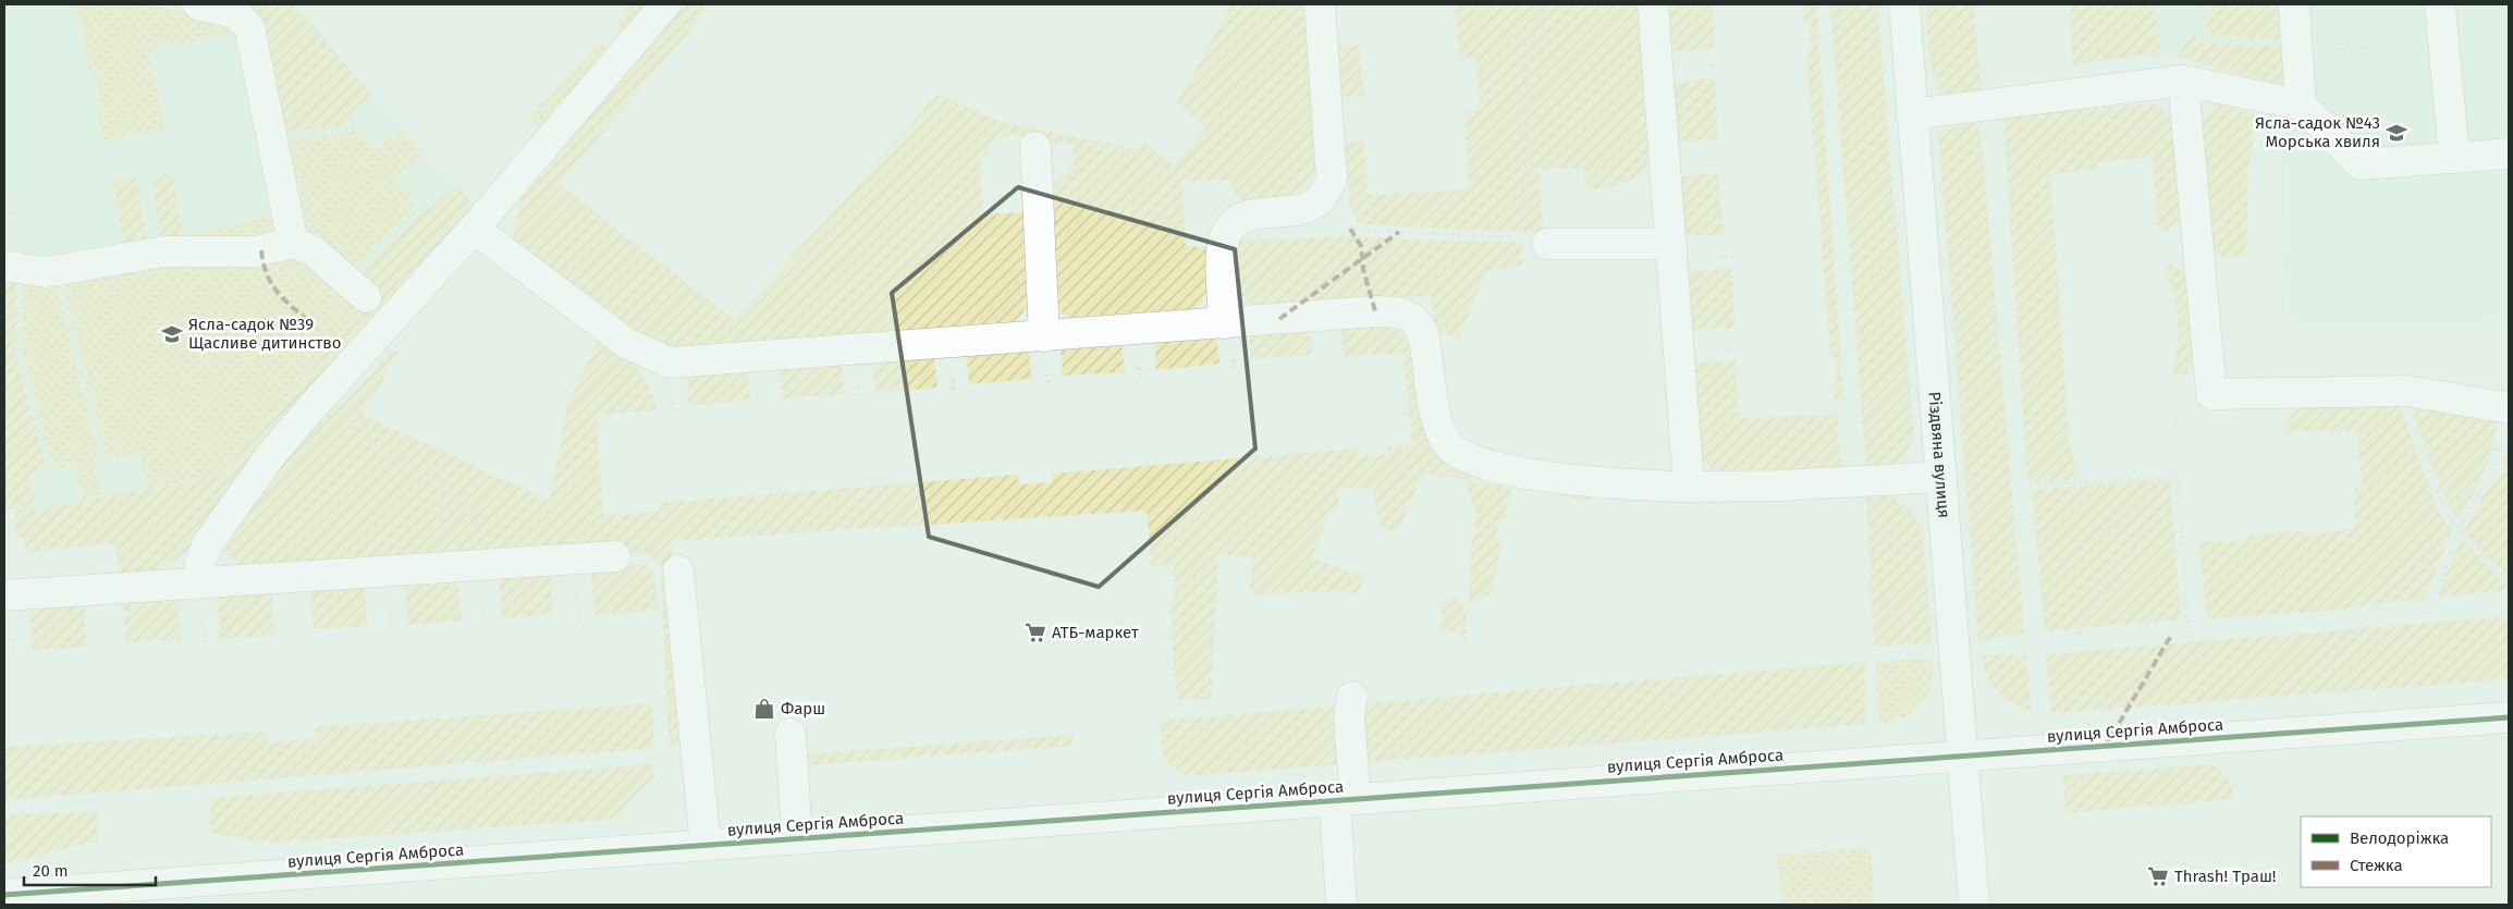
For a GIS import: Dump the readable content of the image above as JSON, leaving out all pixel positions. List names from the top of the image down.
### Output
{
  "streets": {
    "street": ["Різдвяна вулиця", "вулиця Сергія Амброса"]
  },
  "crossings": [
    ["Різдвяна вулиця", "вулиця Сергія Амброса"]
  ],
  "places": {
    "school or university": ["Ясла-садок №43 Морська хвиля", "Ясла-садок №39 Щасливе дитинство"],
    "supermarket": ["АТБ-маркет", "Thrash! Траш!"],
    "shop": ["Фарш"]
  },
  "legend": ["Велодоріжка", "Стежка"],
  "scale_bar": "20 m"
}
